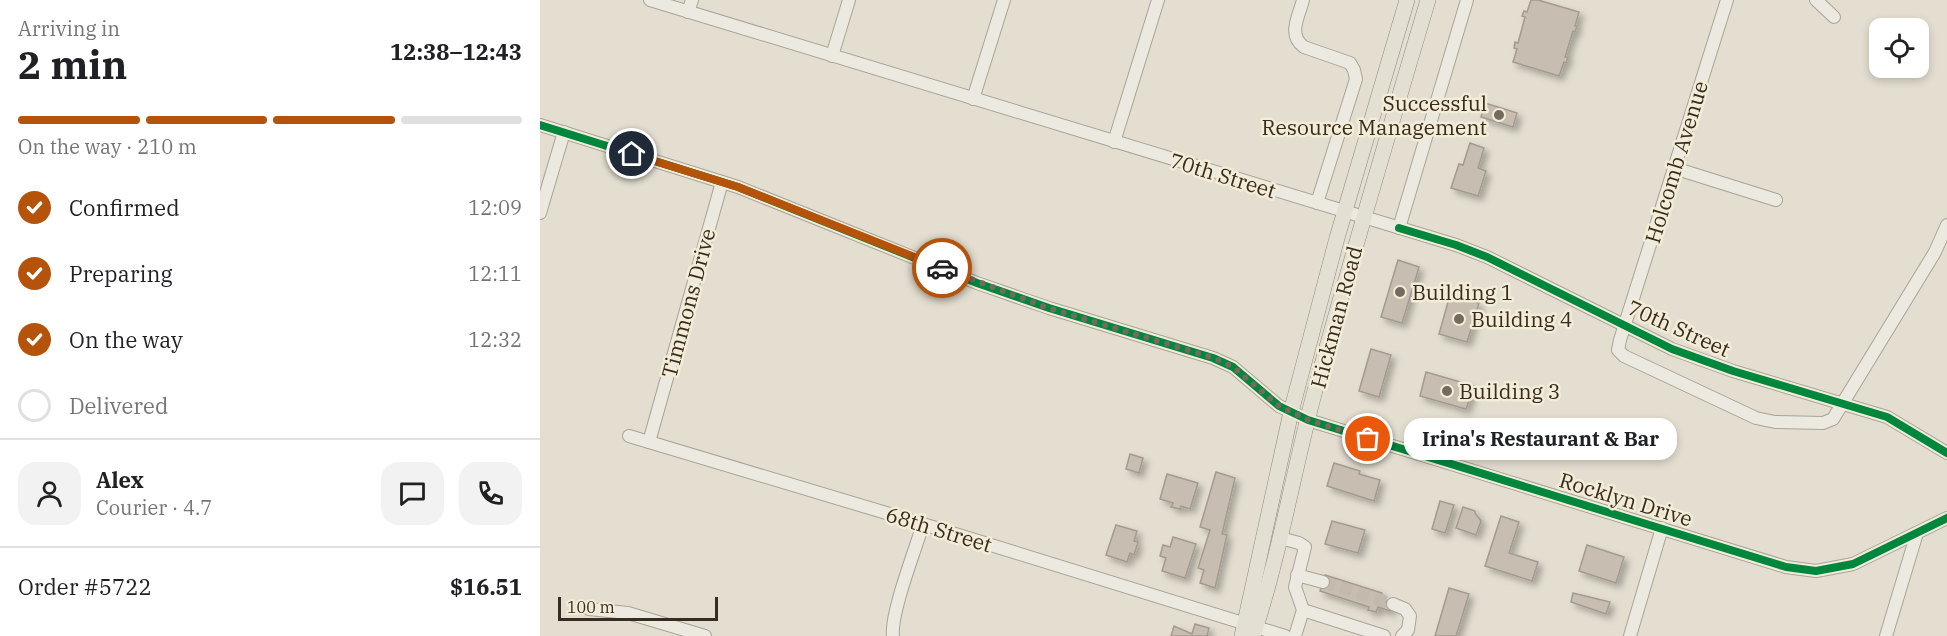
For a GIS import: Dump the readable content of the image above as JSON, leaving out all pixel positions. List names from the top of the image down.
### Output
{
  "streets": {
    "main road": ["Hickman Road"],
    "street": [
      "Holcomb Avenue",
      "70th Street",
      "Timmons Drive",
      "Rocklyn Drive",
      "68th Street"
    ]
  },
  "crossings": [
    ["Holcomb Avenue", "70th Street"],
    ["70th Street", "Hickman Road"],
    ["Timmons Drive", "Rocklyn Drive"],
    ["Timmons Drive", "68th Street"],
    ["Hickman Road", "Rocklyn Drive"],
    ["Hickman Road", "68th Street"]
  ],
  "places": [
    "Successful Resource Management",
    "Building 1",
    "Building 4",
    "Building 3",
    "Irina's Restaurant & Bar"
  ],
  "scale_bar": "100 m",
  "page": {
    "heading": ["2 min", "Arriving in", "12:38–12:43"],
    "panel": [
      "Alex",
      "Courier · 4.7",
      "Order #5722",
      "$16.51"
    ],
    "bar": "On the way · 210 m",
    "list": [
      ["Confirmed", "12:09"],
      ["Preparing", "12:11"],
      ["On the way", "12:32"],
      "Delivered"
    ],
    "bubble": "Irina's Restaurant & Bar",
    "scale": "100 m"
  }
}
